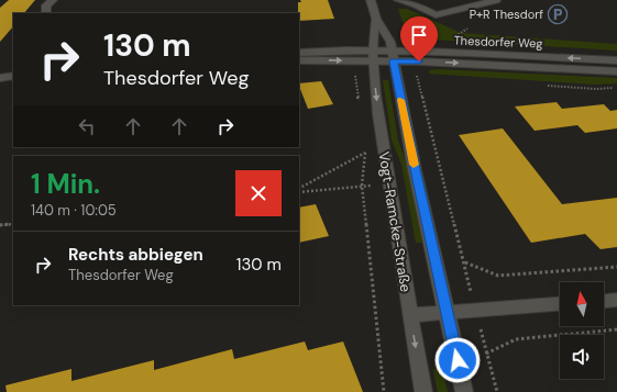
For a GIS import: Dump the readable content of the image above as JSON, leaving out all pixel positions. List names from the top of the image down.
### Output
{
  "streets": {
    "street": ["Thesdorfer Weg", "Vogt-Ramcke-Straße"]
  },
  "crossings": [
    ["Thesdorfer Weg", "Vogt-Ramcke-Straße"]
  ],
  "places": {
    "parking": ["P+R Thesdorf"]
  },
  "north": "top",
  "page": {
    "turn": ["130 m", "Thesdorfer Weg"],
    "heading": ["1 Min.", "140 m · 10:05"],
    "list": [
      {
        "name": "Rechts abbiegen",
        "note": "Thesdorfer Weg",
        "value": "130 m"
      }
    ]
  }
}
